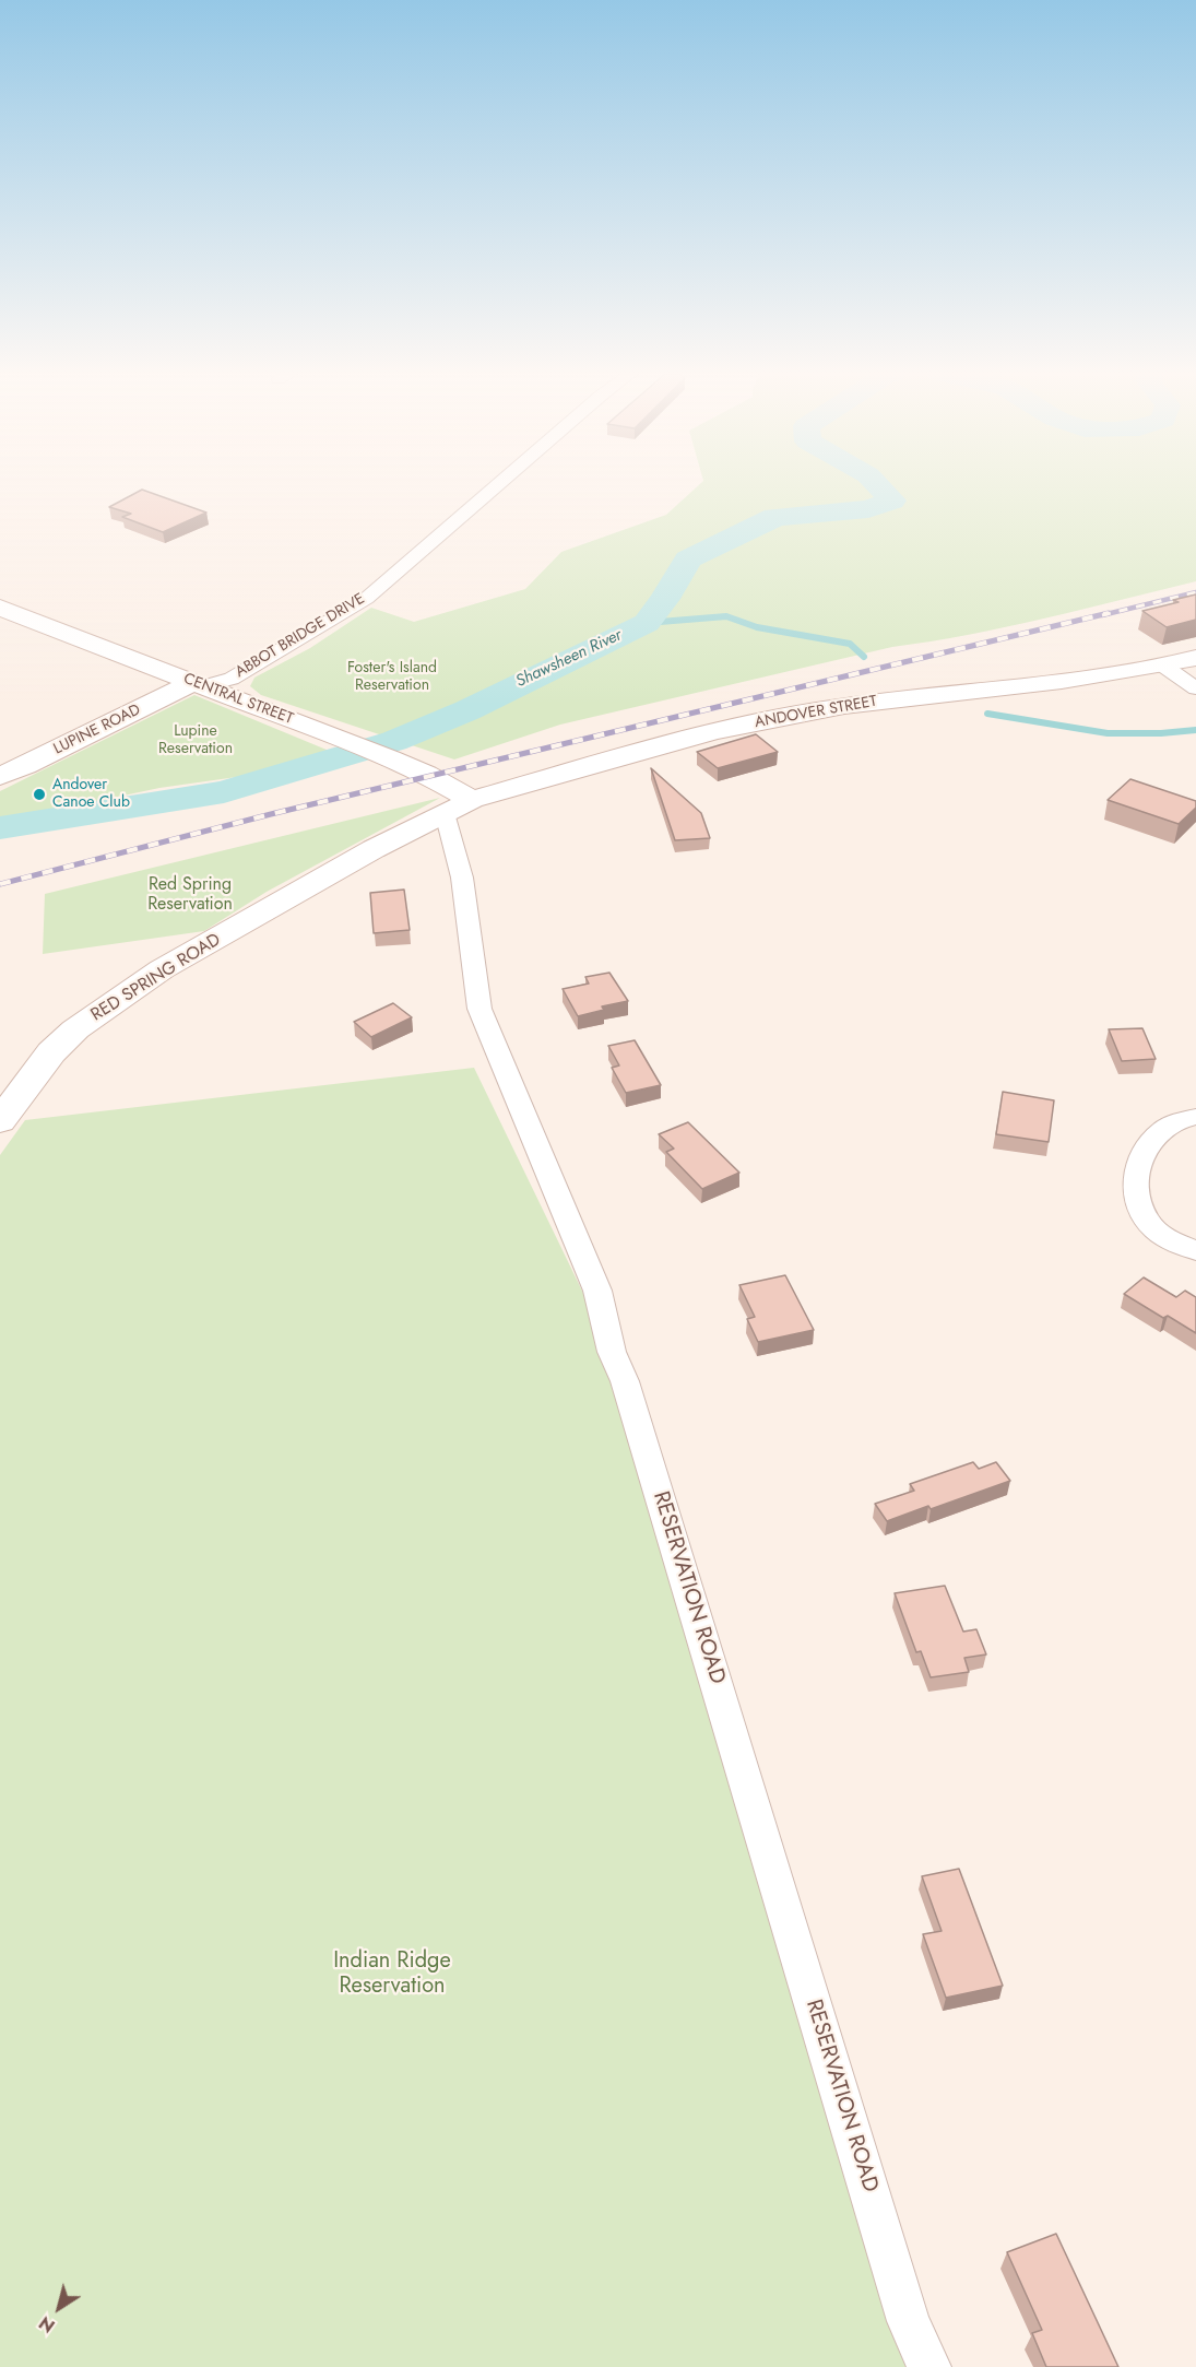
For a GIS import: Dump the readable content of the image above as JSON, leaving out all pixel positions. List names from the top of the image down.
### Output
{
  "streets": {
    "main road": [
      "CENTRAL STREET",
      "ANDOVER STREET",
      "LUPINE ROAD",
      "RED SPRING ROAD"
    ],
    "street": ["ABBOT BRIDGE DRIVE", "RESERVATION ROAD"]
  },
  "crossings": [
    ["ABBOT BRIDGE DRIVE", "CENTRAL STREET"],
    ["ABBOT BRIDGE DRIVE", "LUPINE ROAD"],
    ["CENTRAL STREET", "ANDOVER STREET"],
    ["CENTRAL STREET", "LUPINE ROAD"],
    ["ANDOVER STREET", "RED SPRING ROAD"],
    ["ANDOVER STREET", "RESERVATION ROAD"],
    ["RED SPRING ROAD", "RESERVATION ROAD"]
  ],
  "water": ["Shawsheen River"],
  "parks": [
    "Foster's Island Reservation",
    "Lupine Reservation",
    "Red Spring Reservation",
    "Indian Ridge Reservation"
  ],
  "places": ["Andover Canoe Club"],
  "north": "bottom left"
}
